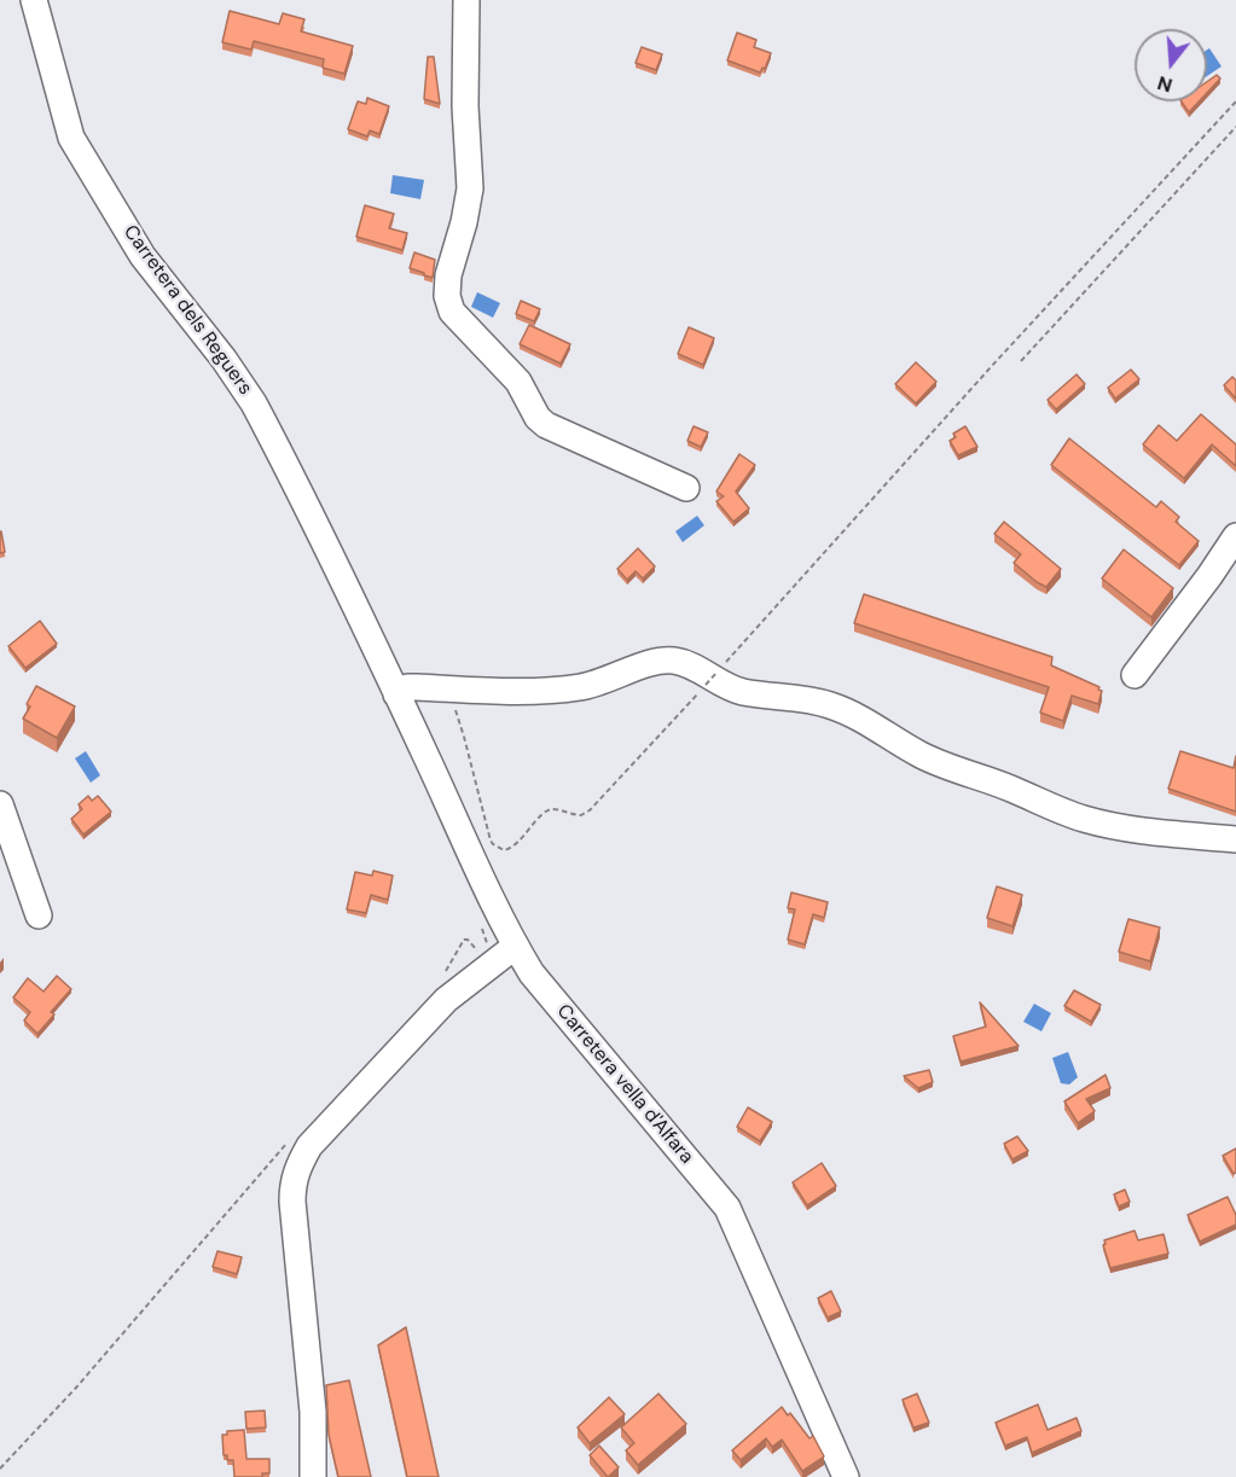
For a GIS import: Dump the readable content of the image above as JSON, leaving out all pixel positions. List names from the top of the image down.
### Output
{
  "streets": {
    "street": ["Carretera dels Reguers", "Carretera vella d'Alfara"]
  },
  "crossings": [
    ["Carretera dels Reguers", "Carretera vella d'Alfara"]
  ],
  "north": "bottom"
}
